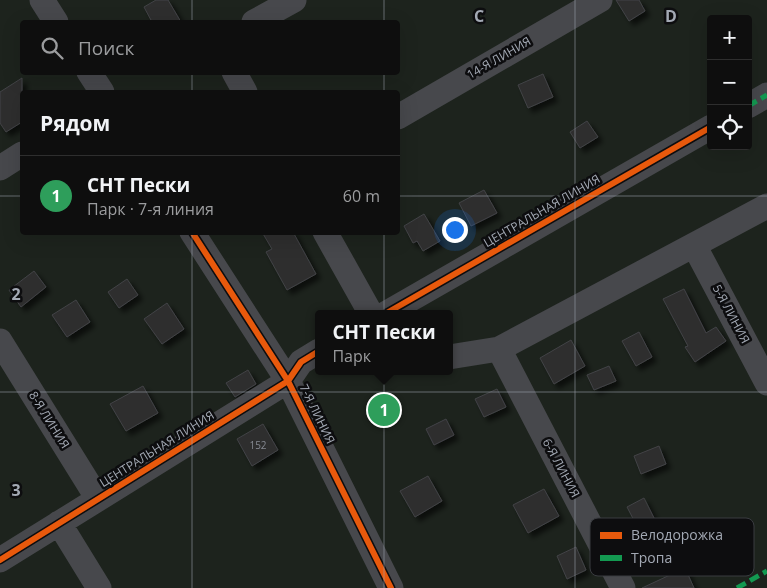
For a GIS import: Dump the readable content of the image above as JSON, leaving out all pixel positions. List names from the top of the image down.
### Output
{
  "streets": {
    "street": [
      "14-Я ЛИНИЯ",
      "ЦЕНТРАЛЬНАЯ ЛИНИЯ",
      "5-Я ЛИНИЯ",
      "7-Я ЛИНИЯ",
      "8-Я ЛИНИЯ",
      "6-Я ЛИНИЯ"
    ]
  },
  "crossings": [
    ["ЦЕНТРАЛЬНАЯ ЛИНИЯ", "7-Я ЛИНИЯ"],
    ["ЦЕНТРАЛЬНАЯ ЛИНИЯ", "8-Я ЛИНИЯ"]
  ],
  "house_numbers": ["152"],
  "legend": ["Велодорожка", "Тропа"],
  "page": {
    "map_buttons": ["+", "−"],
    "search": "Поиск",
    "heading": "Рядом",
    "list": [
      {
        "mark": "1",
        "name": "СНТ Пески",
        "note": "Парк · 7-я линия",
        "value": "60 m"
      }
    ],
    "popup": ["СНТ Пески", "Парк"],
    "pins": "1"
  },
  "grid": {
    "columns": ["C", "D"],
    "rows": ["2", "3"]
  }
}
